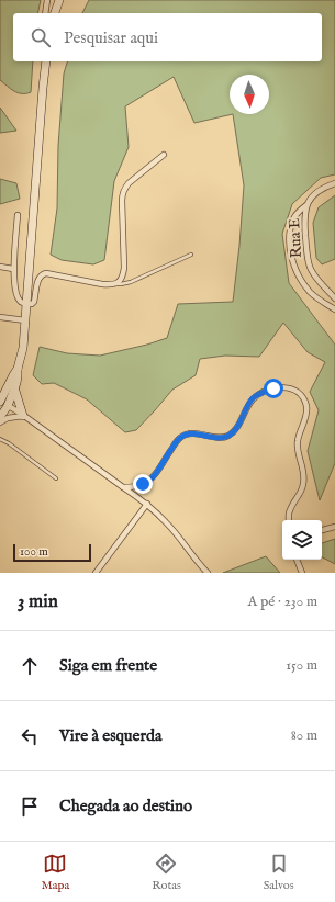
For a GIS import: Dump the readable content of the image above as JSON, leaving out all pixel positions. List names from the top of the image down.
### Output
{
  "streets": {
    "street": ["Rua E"]
  },
  "scale_bar": "100 m",
  "north": "bottom",
  "page": {
    "search": "Pesquisar aqui",
    "scale": "100 m",
    "heading": ["3 min", "A pé · 230 m"],
    "list": [
      ["Siga em frente", "150 m"],
      ["Vire à esquerda", "80 m"],
      "Chegada ao destino"
    ],
    "nav": ["Mapa", "Rotas", "Salvos"]
  }
}
